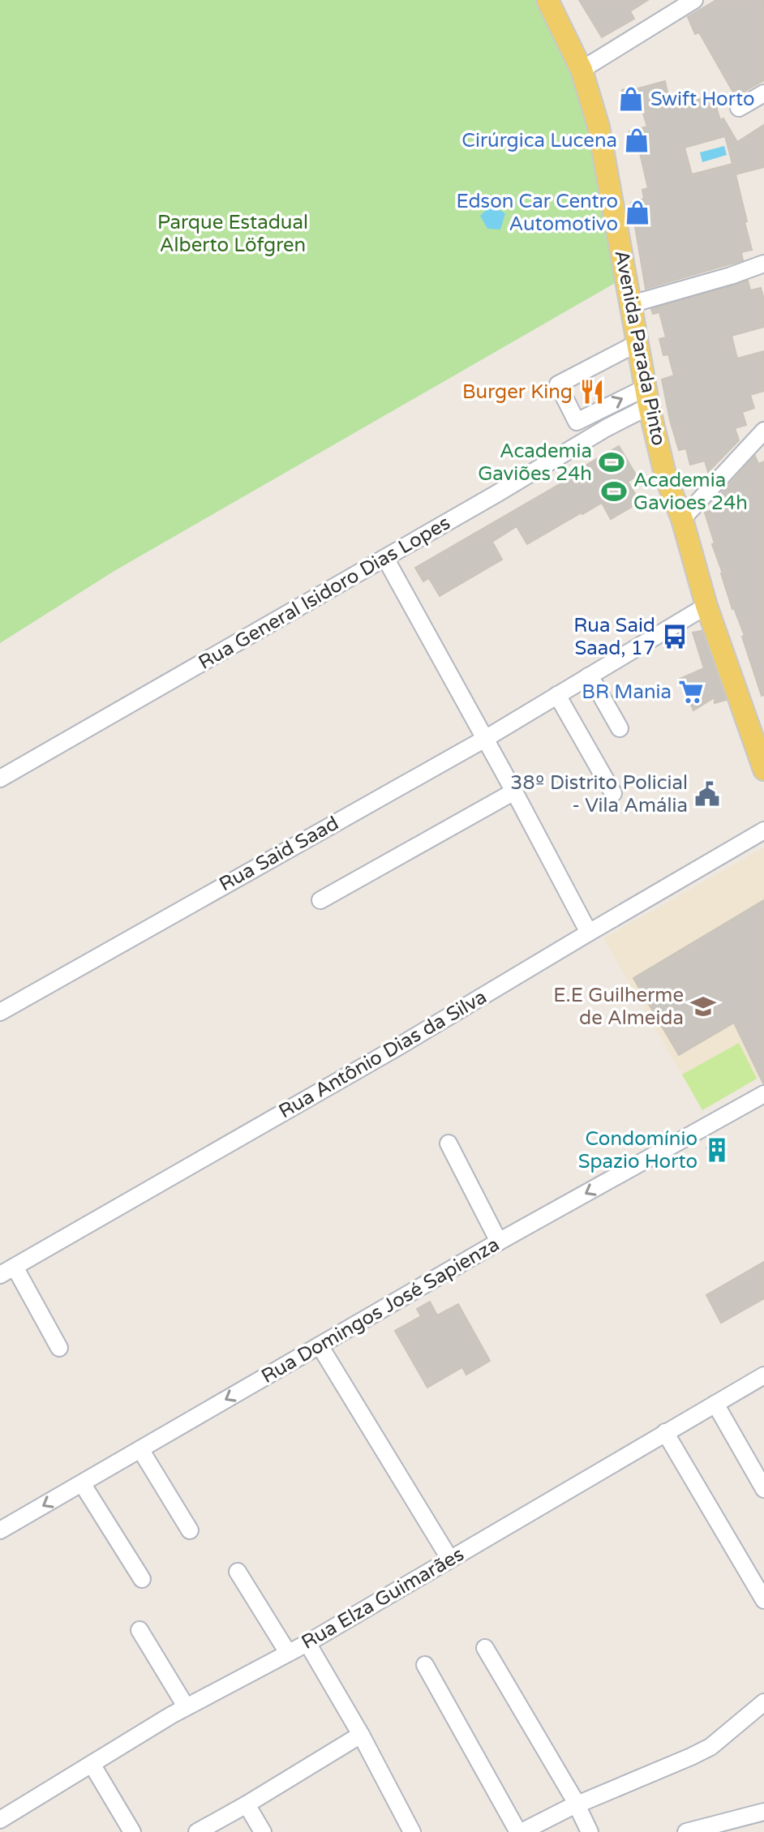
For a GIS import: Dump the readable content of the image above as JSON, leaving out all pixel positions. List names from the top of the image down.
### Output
{
  "streets": {
    "main road": ["Avenida Parada Pinto"],
    "street": [
      "Rua General Isidoro Dias Lopes",
      "Rua Said Saad",
      "Rua Antônio Dias da Silva",
      "Rua Domingos José Sapienza",
      "Rua Elza Guimarães"
    ]
  },
  "crossings": [
    ["Avenida Parada Pinto", "Rua General Isidoro Dias Lopes"],
    ["Avenida Parada Pinto", "Rua Said Saad"]
  ],
  "one_way": ["Rua Domingos José Sapienza"],
  "parks": ["Parque Estadual Alberto Löfgren"],
  "places": {
    "shop": ["Swift Horto", "Cirúrgica Lucena", "Edson Car Centro Automotivo"],
    "restaurant": ["Burger King"],
    "sports": ["Academia Gaviões 24h", "Academia Gavioes 24h"],
    "bus stop": ["Rua Said Saad, 17"],
    "supermarket": ["BR Mania"],
    "public building": ["38º Distrito Policial - Vila Amália"],
    "school or university": ["E.E Guilherme de Almeida"],
    "building": ["Condomínio Spazio Horto"]
  }
}
